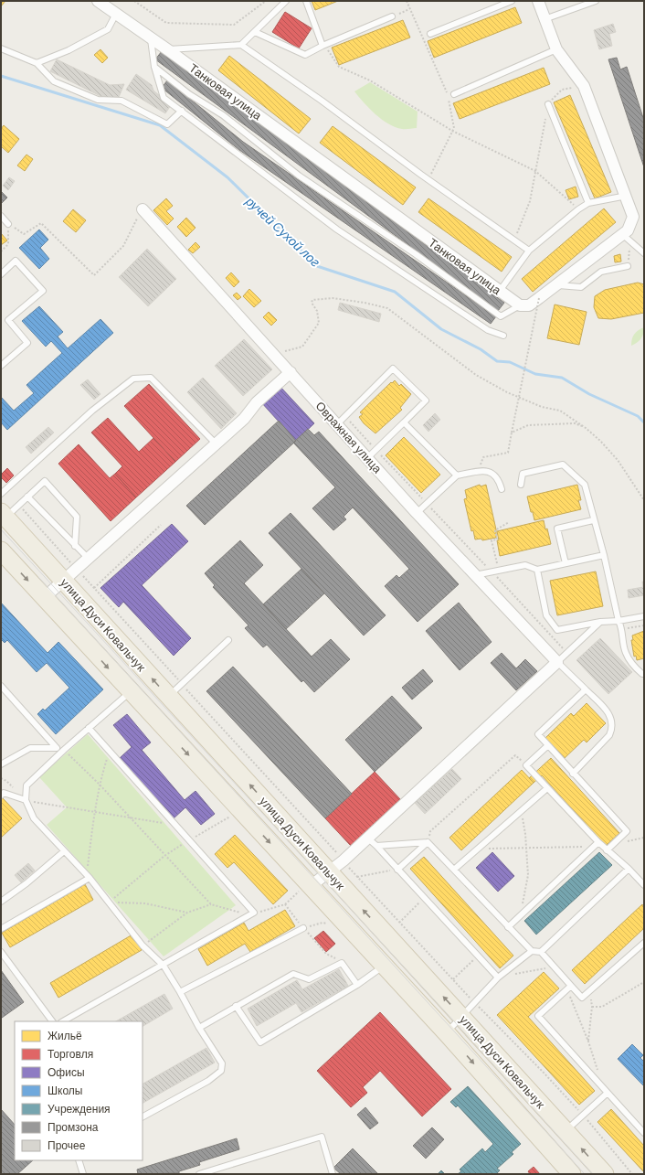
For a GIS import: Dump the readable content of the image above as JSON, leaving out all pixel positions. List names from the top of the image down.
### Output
{
  "streets": {
    "main road": ["улица Дуси Ковальчук"],
    "street": ["Танковая улица", "Овражная улица"]
  },
  "water": ["ручей Сухой лог"],
  "legend": [
    "Жильё",
    "Торговля",
    "Офисы",
    "Школы",
    "Учреждения",
    "Промзона",
    "Прочее"
  ]
}
